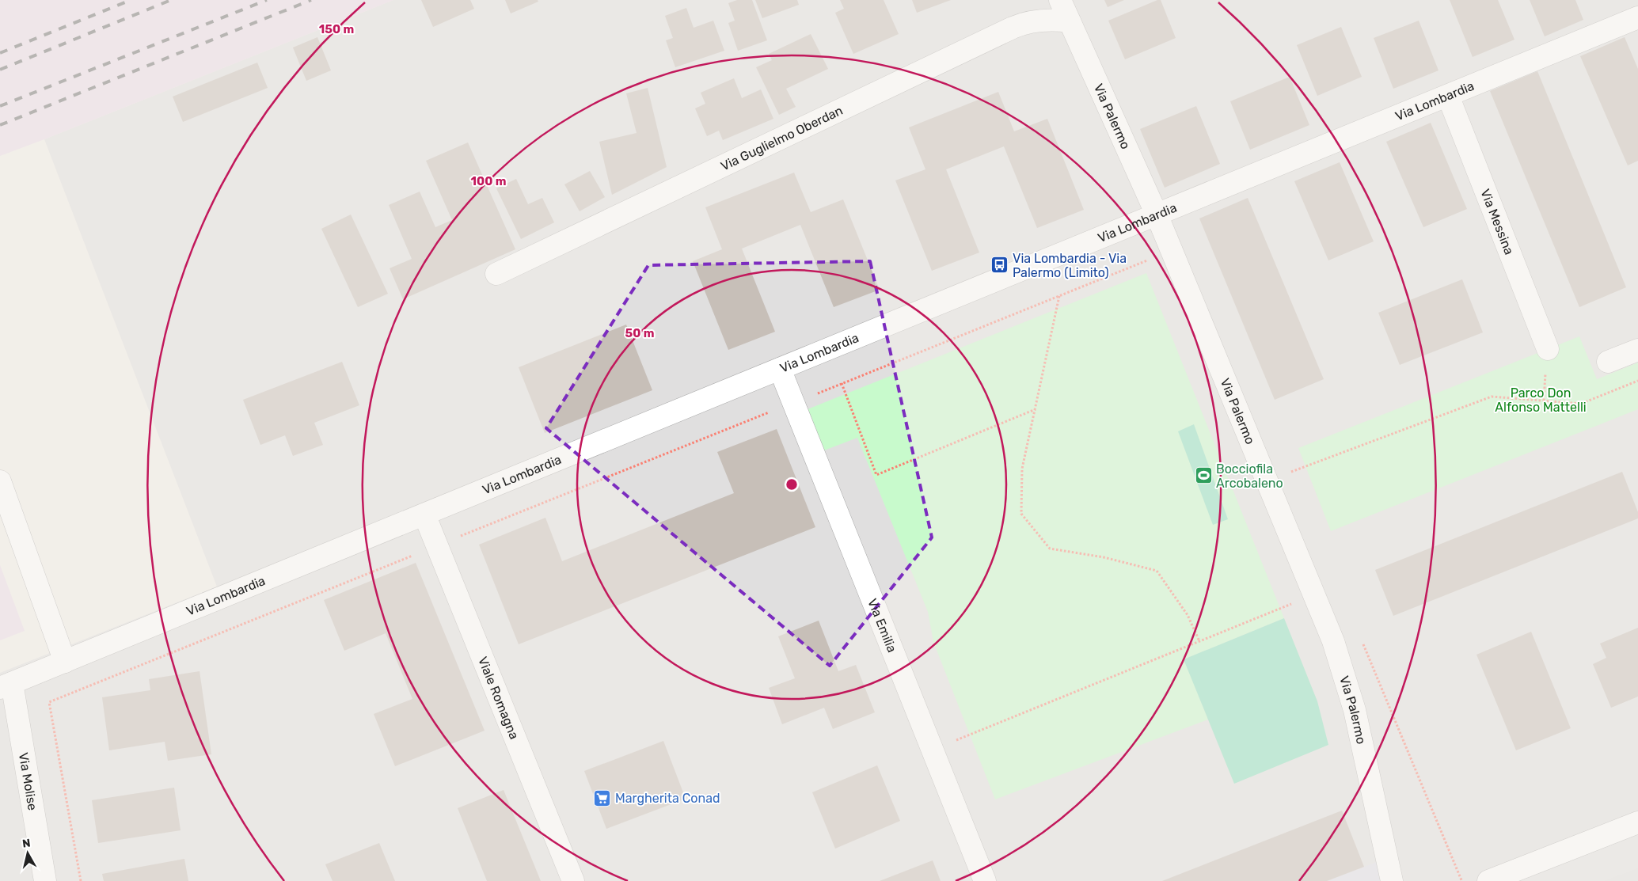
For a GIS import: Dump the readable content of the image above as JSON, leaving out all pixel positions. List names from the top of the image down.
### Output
{
  "streets": {
    "street": [
      "Via Lombardia",
      "Via Palermo",
      "Via Guglielmo Oberdan",
      "Via Messina",
      "Via Emilia",
      "Viale Romagna",
      "Via Molise"
    ]
  },
  "crossings": [
    ["Via Lombardia", "Via Palermo"],
    ["Via Lombardia", "Via Messina"],
    ["Via Lombardia", "Via Emilia"],
    ["Via Lombardia", "Viale Romagna"],
    ["Via Lombardia", "Via Molise"],
    ["Via Palermo", "Via Guglielmo Oberdan"]
  ],
  "parks": ["Parco Don Alfonso Mattelli"],
  "places": {
    "bus stop": ["Via Lombardia - Via Palermo (Limito)"],
    "sports": ["Bocciofila Arcobaleno"],
    "supermarket": ["Margherita Conad"]
  },
  "north": "top",
  "rings": ["150 m", "100 m", "50 m"]
}
